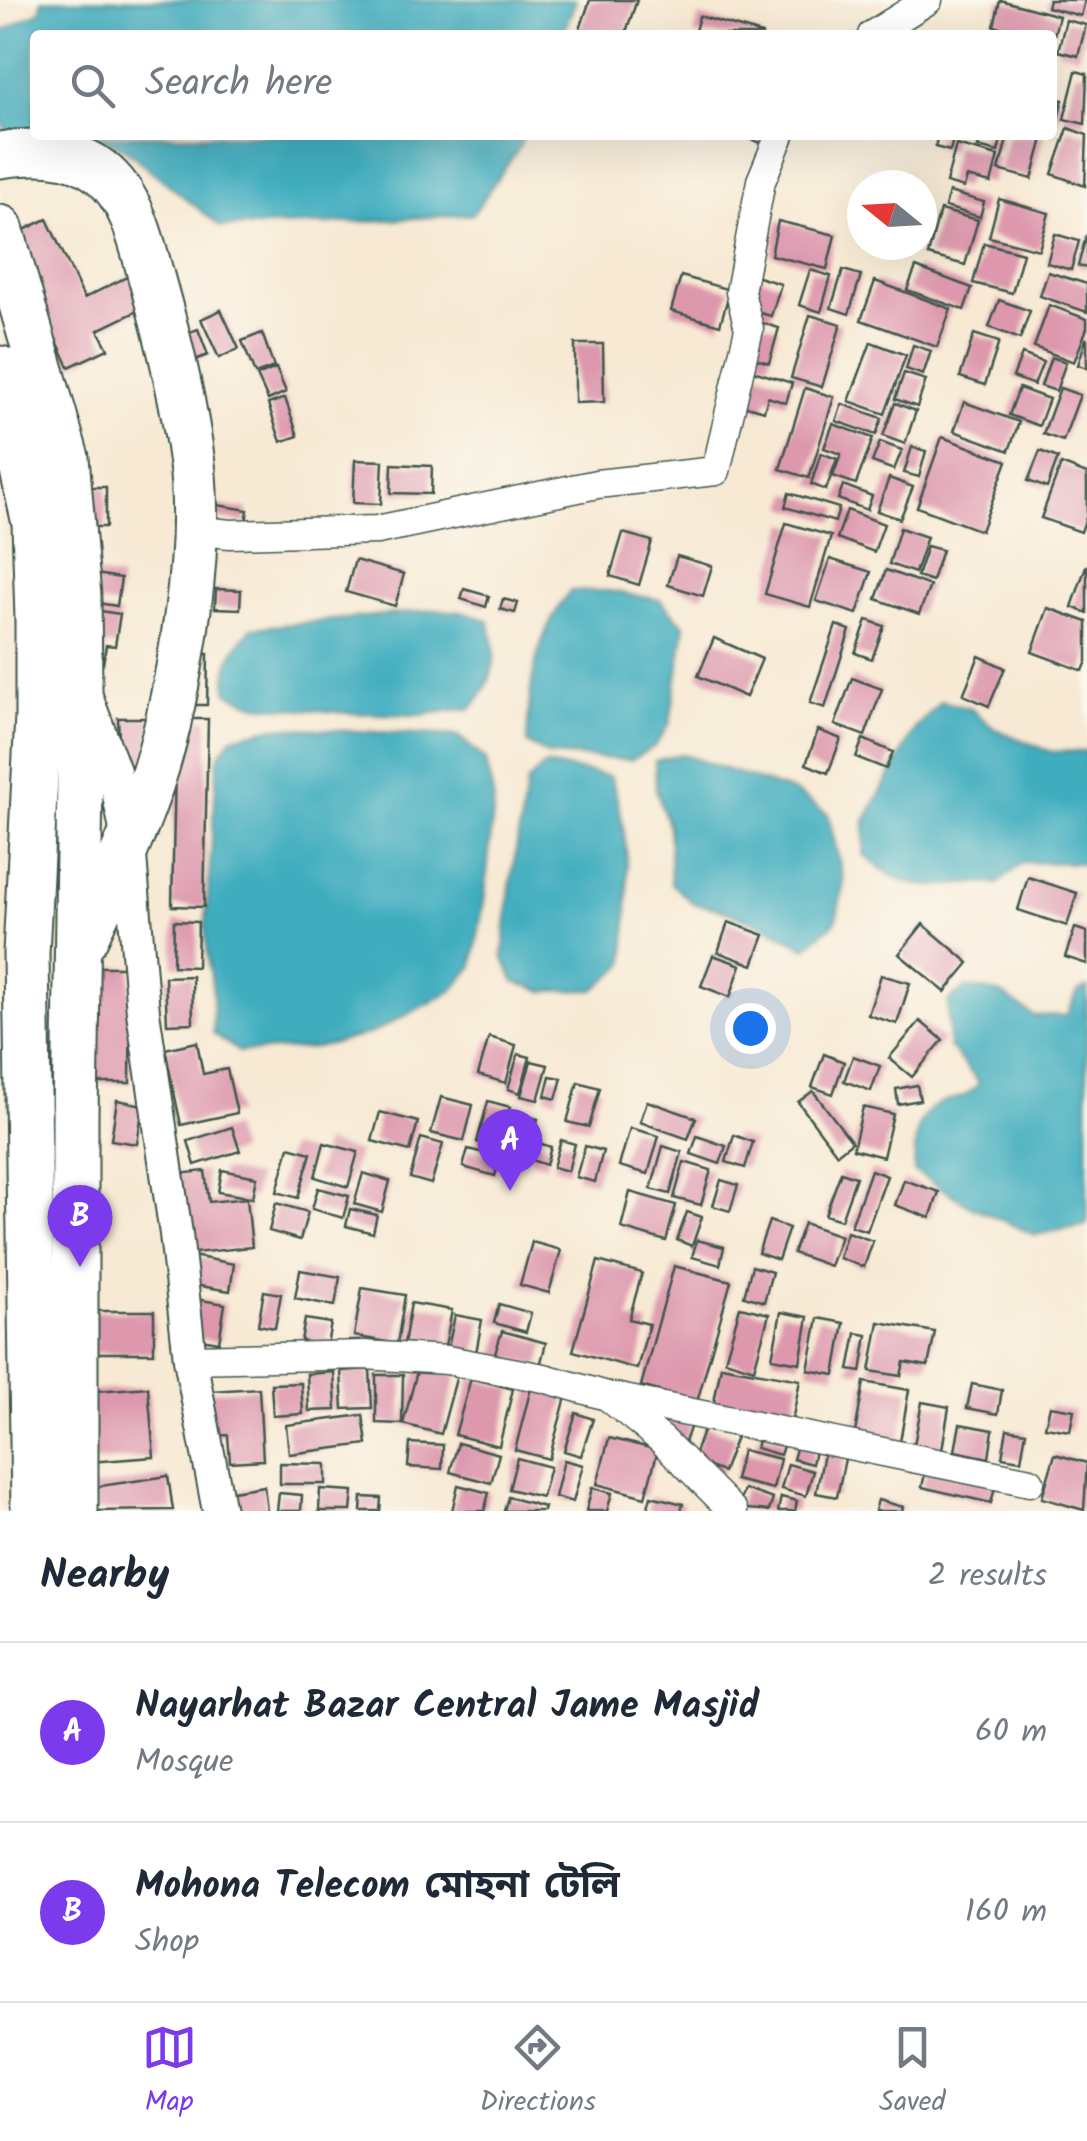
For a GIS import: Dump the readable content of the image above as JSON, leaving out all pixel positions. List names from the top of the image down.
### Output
{
  "north": "left",
  "page": {
    "search": "Search here",
    "pins": ["A", "B"],
    "heading": ["Nearby", "2 results"],
    "list": [
      {
        "mark": "A",
        "name": "Nayarhat Bazar Central Jame Masjid",
        "note": "Mosque",
        "value": "60 m"
      },
      {
        "mark": "B",
        "name": "Mohona Telecom মোহনা টেলি",
        "note": "Shop",
        "value": "160 m"
      }
    ],
    "nav": ["Map", "Directions", "Saved"]
  }
}
